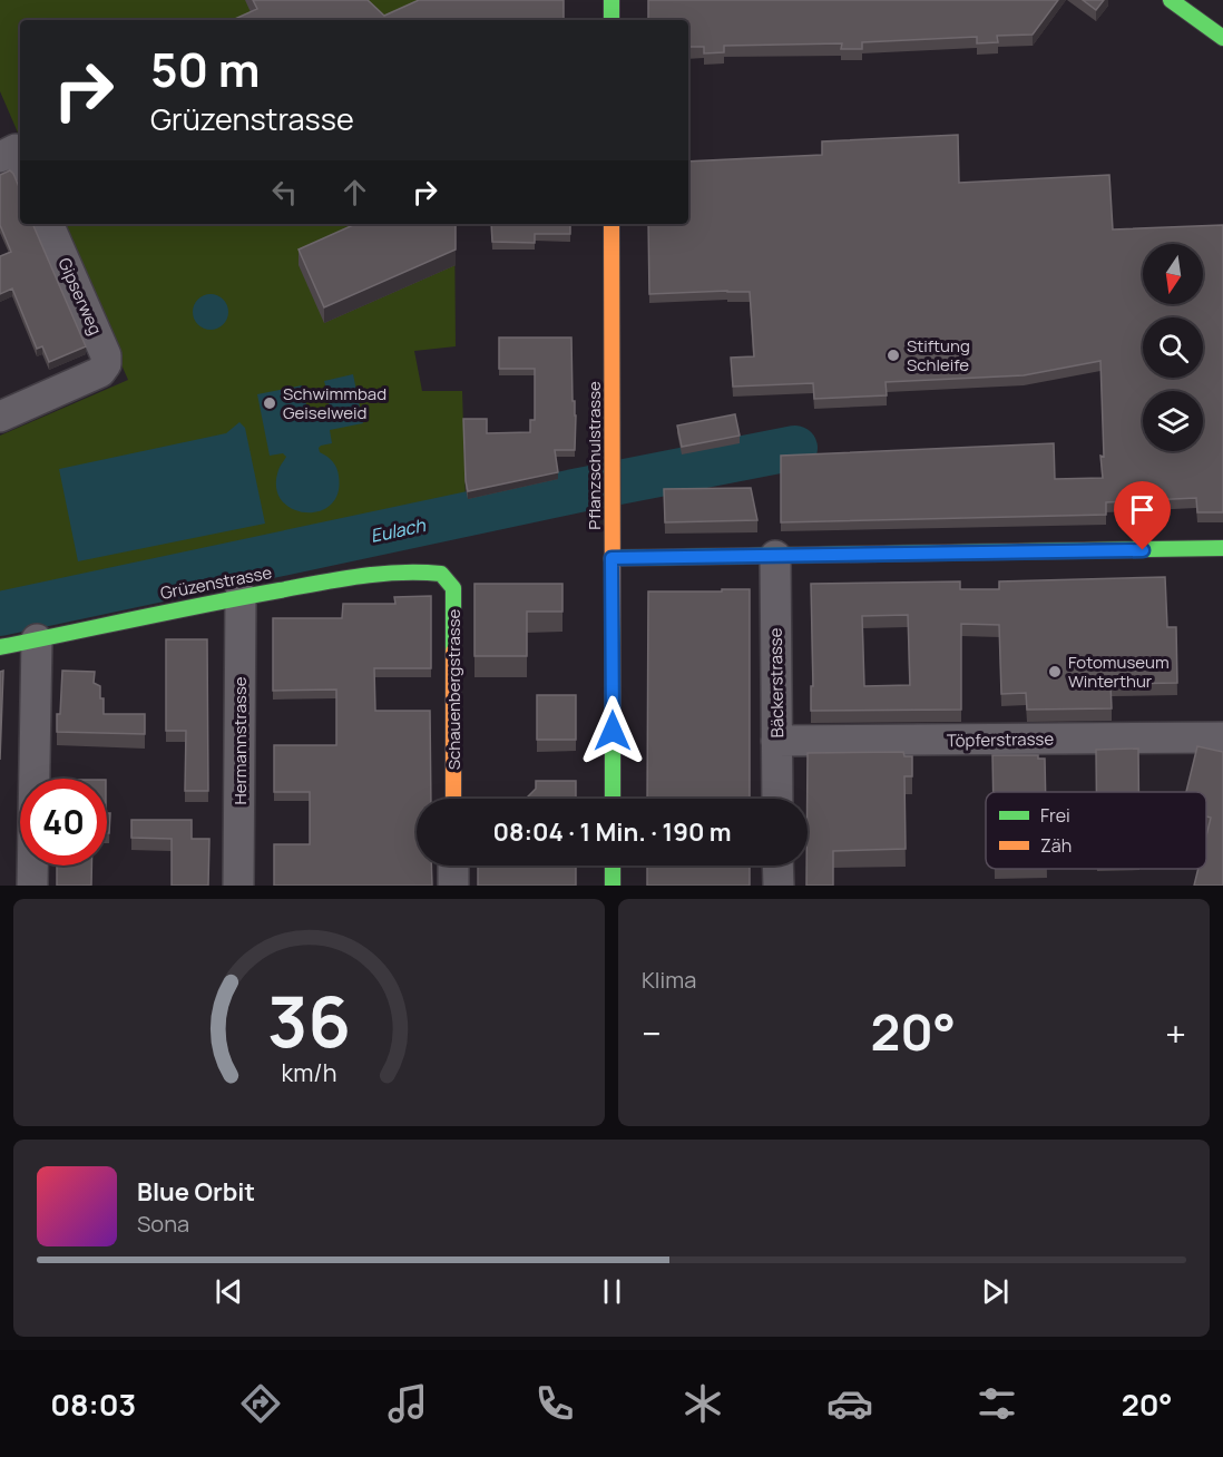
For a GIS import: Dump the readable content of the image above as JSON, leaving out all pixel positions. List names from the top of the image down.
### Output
{
  "streets": {
    "street": [
      "Gipserweg",
      "Pflanzschulstrasse",
      "Grüzenstrasse",
      "Bäckerstrasse",
      "Schauenbergstrasse",
      "Töpferstrasse",
      "Hermannstrasse"
    ]
  },
  "crossings": [
    ["Grüzenstrasse", "Schauenbergstrasse"],
    ["Grüzenstrasse", "Hermannstrasse"],
    ["Bäckerstrasse", "Töpferstrasse"]
  ],
  "water": ["Eulach"],
  "places": ["Stiftung Schleife", "Schwimmbad Geiselweid", "Fotomuseum Winterthur"],
  "legend": ["Frei", "Zäh"],
  "north": "bottom",
  "page": {
    "turn": ["50 m", "Grüzenstrasse"],
    "limit": "40",
    "trip": "08:04 · 1 Min. · 190 m",
    "tile": "Klima",
    "heat": ["−", "20°", "+"],
    "song": ["Blue Orbit", "Sona"],
    "tabs": ["08:03", "20°"],
    "gauge": ["36", "km/h"]
  }
}
